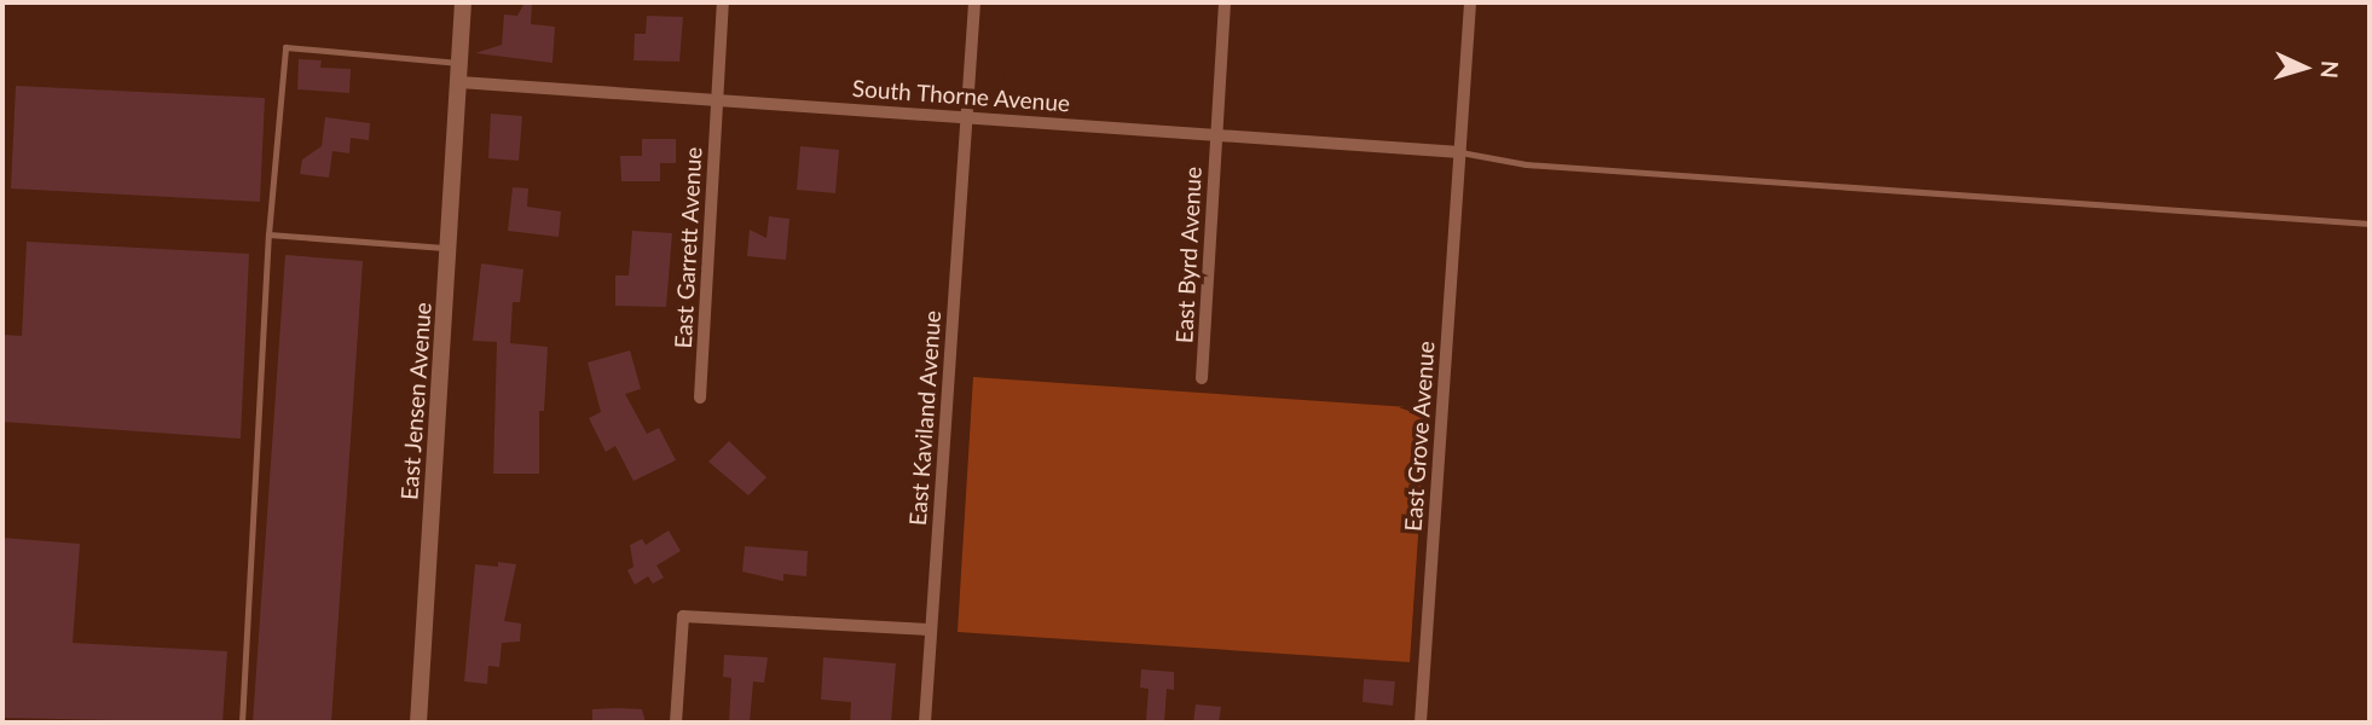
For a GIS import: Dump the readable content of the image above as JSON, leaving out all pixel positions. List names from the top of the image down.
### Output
{
  "streets": {
    "street": [
      "South Thorne Avenue",
      "East Garrett Avenue",
      "East Byrd Avenue",
      "East Jensen Avenue",
      "East Kaviland Avenue",
      "East Grove Avenue"
    ]
  },
  "crossings": [
    ["South Thorne Avenue", "East Garrett Avenue"],
    ["South Thorne Avenue", "East Byrd Avenue"],
    ["South Thorne Avenue", "East Jensen Avenue"],
    ["South Thorne Avenue", "East Kaviland Avenue"],
    ["South Thorne Avenue", "East Grove Avenue"]
  ],
  "north": "right"
}
